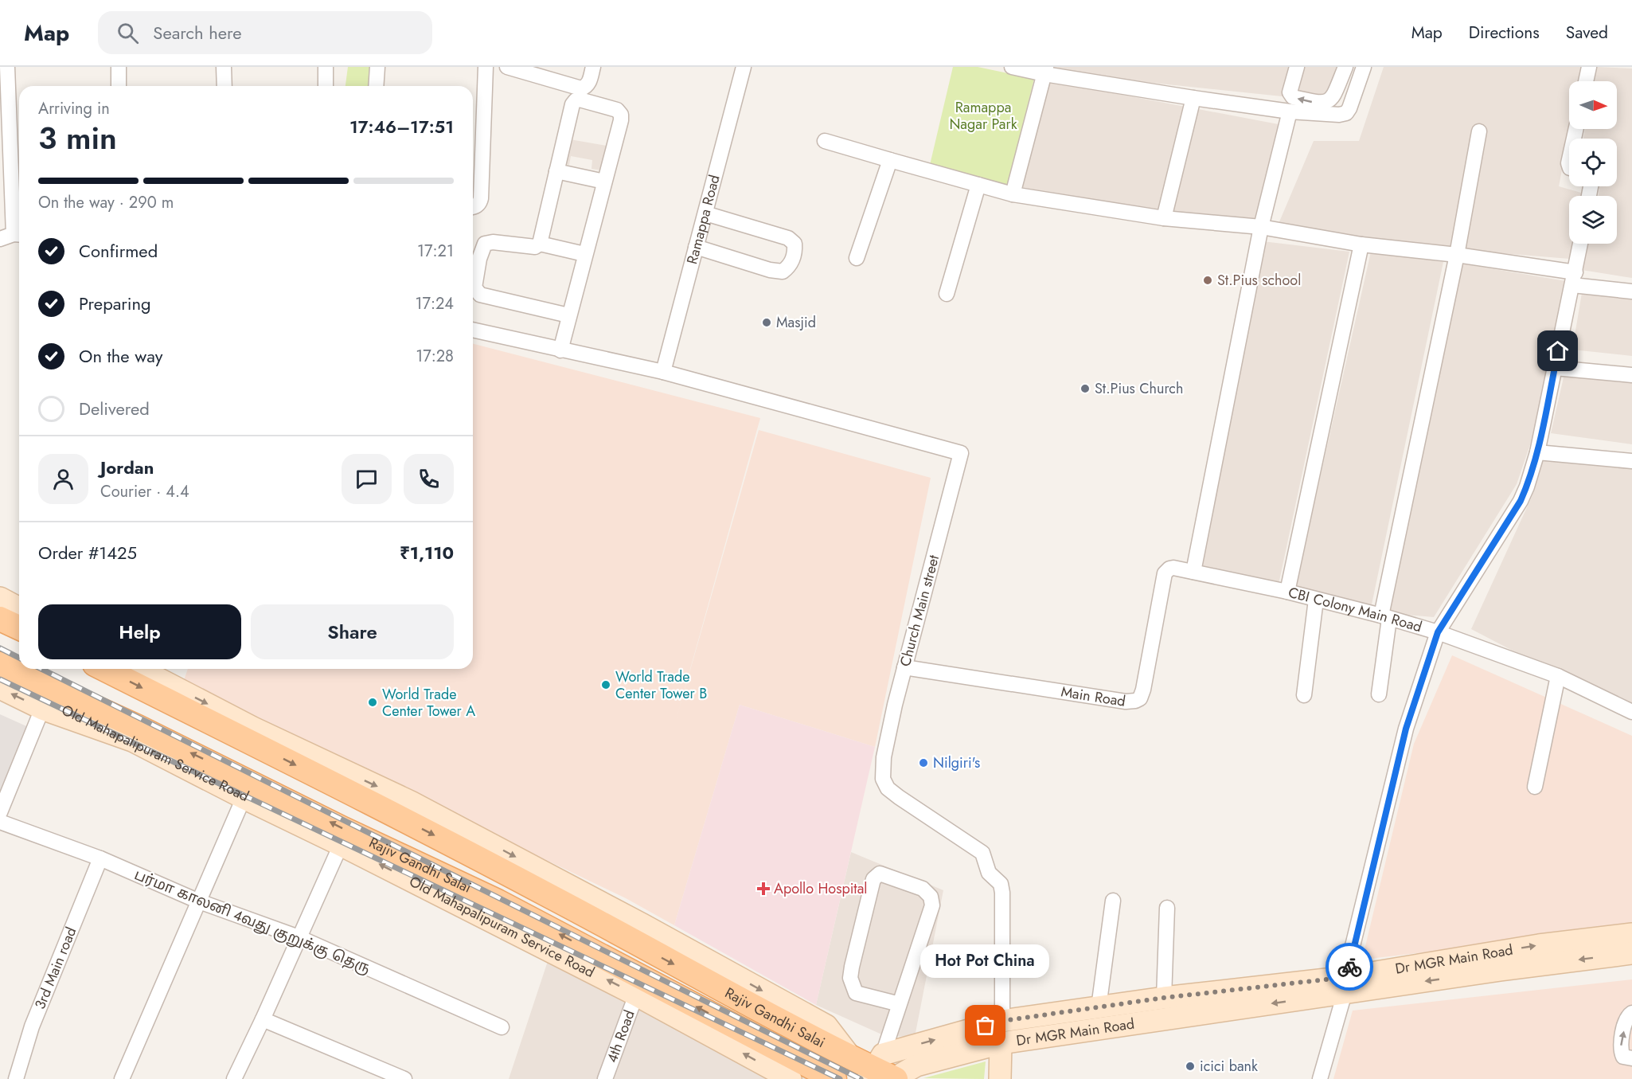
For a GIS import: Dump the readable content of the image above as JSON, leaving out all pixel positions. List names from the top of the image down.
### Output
{
  "streets": {
    "main road": ["Old Mahapalipuram Service Road", "Rajiv Gandhi Salai", "Dr MGR Main Road"],
    "street": [
      "Ramappa Road",
      "CBI Colony Main Road",
      "Church Main street",
      "Main Road",
      "பர்மா காலனி 4வது குறுக்கு தெரு",
      "3rd Main road",
      "4th Road"
    ]
  },
  "crossings": [
    ["Ramappa Road", "Church Main street"],
    ["CBI Colony Main Road", "Main Road"],
    ["Church Main street", "Main Road"],
    ["Church Main street", "Dr MGR Main Road"],
    ["Old Mahapalipuram Service Road", "Rajiv Gandhi Salai"],
    ["Old Mahapalipuram Service Road", "4th Road"],
    ["Rajiv Gandhi Salai", "Dr MGR Main Road"],
    ["Rajiv Gandhi Salai", "4th Road"],
    ["பர்மா காலனி 4வது குறுக்கு தெரு", "3rd Main road"]
  ],
  "parks": ["Ramappa Nagar Park"],
  "places": {
    "other": [
      "St.Pius school",
      "Masjid",
      "St.Pius Church",
      "World Trade Center Tower B",
      "World Trade Center Tower A",
      "Nilgiri's",
      "Hot Pot China",
      "icici bank"
    ],
    "health": ["Apollo Hospital"]
  },
  "north": "right",
  "page": {
    "header": "Map",
    "search": "Search here",
    "nav": ["Map", "Directions", "Saved"],
    "heading": ["3 min", "Arriving in", "17:46–17:51"],
    "panel": [
      "Jordan",
      "Courier · 4.4",
      "Order #1425",
      "₹1,110"
    ],
    "bar": "On the way · 290 m",
    "list": [
      ["Confirmed", "17:21"],
      ["Preparing", "17:24"],
      ["On the way", "17:28"],
      "Delivered"
    ],
    "buttons": ["Help", "Share"],
    "bubble": "Hot Pot China"
  }
}
